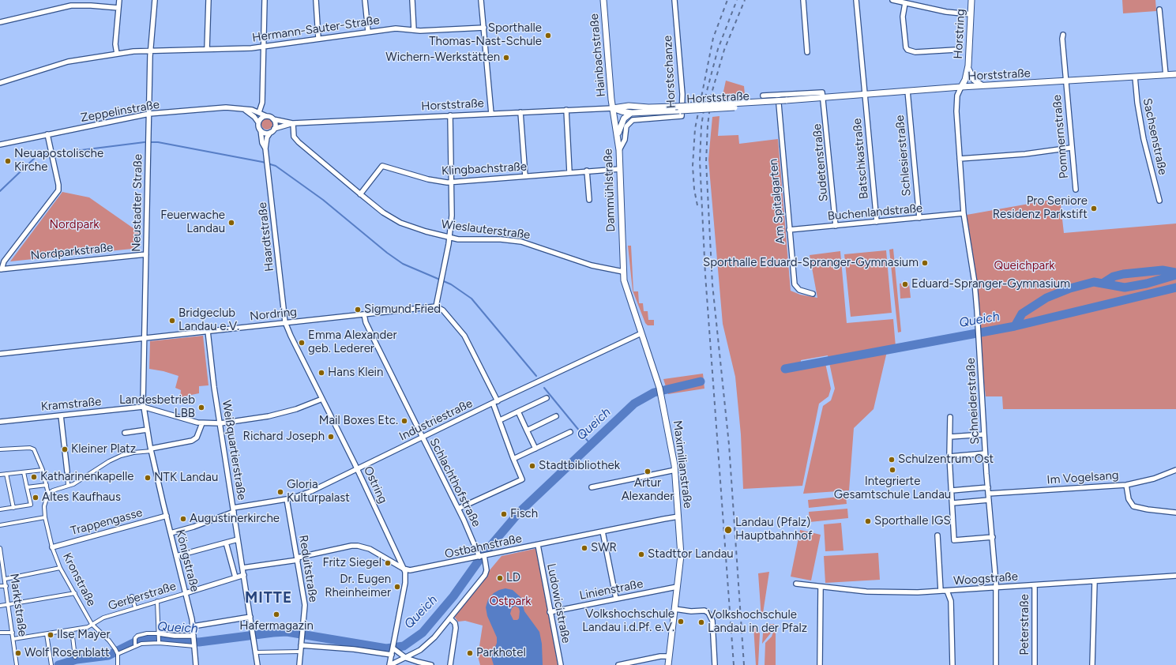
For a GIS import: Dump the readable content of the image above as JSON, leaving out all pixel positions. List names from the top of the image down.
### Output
{
  "streets": {
    "street": [
      "Hermann-Sauter-Straße",
      "Horstring",
      "Hainbachstraße",
      "Horstschanze",
      "Horststraße",
      "Zeppelinstraße",
      "Pommernstraße",
      "Sachsenstraße",
      "Schlesierstraße",
      "Batschkastraße",
      "Sudetenstraße",
      "Klingbachstraße",
      "Dammühlstraße",
      "Am Spitalgarten",
      "Neustadter Straße",
      "Buchenlandstraße",
      "Wieslauterstraße",
      "Haardtstraße",
      "Nordparkstraße",
      "Nordring",
      "Schneiderstraße",
      "Kramstraße",
      "Industriestraße",
      "Weißquartierstraße",
      "Maximilianstraße",
      "Im Vogelsang",
      "Schlachthofstraße",
      "Ostring",
      "Trappengasse",
      "Ostbahnstraße",
      "Königstraße",
      "Reduitstraße",
      "Woogstraße",
      "Kronstraße",
      "Linienstraße",
      "Gerberstraße",
      "Ludowicistraße",
      "Marktstraße",
      "Peterstraße"
    ]
  },
  "crossings": [
    ["Hermann-Sauter-Straße", "Neustadter Straße"],
    ["Horstring", "Horststraße"],
    ["Horstring", "Schneiderstraße"],
    ["Hainbachstraße", "Horststraße"],
    ["Hainbachstraße", "Dammühlstraße"],
    ["Horstschanze", "Dammühlstraße"],
    ["Horststraße", "Zeppelinstraße"],
    ["Horststraße", "Pommernstraße"],
    ["Horststraße", "Sachsenstraße"],
    ["Horststraße", "Schlesierstraße"],
    ["Horststraße", "Batschkastraße"],
    ["Horststraße", "Sudetenstraße"],
    ["Horststraße", "Dammühlstraße"],
    ["Horststraße", "Am Spitalgarten"],
    ["Horststraße", "Wieslauterstraße"],
    ["Horststraße", "Haardtstraße"],
    ["Horststraße", "Schneiderstraße"],
    ["Zeppelinstraße", "Neustadter Straße"],
    ["Zeppelinstraße", "Haardtstraße"],
    ["Schlesierstraße", "Buchenlandstraße"],
    ["Batschkastraße", "Buchenlandstraße"],
    ["Sudetenstraße", "Buchenlandstraße"],
    ["Klingbachstraße", "Dammühlstraße"],
    ["Klingbachstraße", "Wieslauterstraße"],
    ["Dammühlstraße", "Wieslauterstraße"],
    ["Dammühlstraße", "Maximilianstraße"],
    ["Am Spitalgarten", "Buchenlandstraße"],
    ["Neustadter Straße", "Nordparkstraße"],
    ["Neustadter Straße", "Nordring"],
    ["Neustadter Straße", "Kramstraße"],
    ["Neustadter Straße", "Königstraße"],
    ["Buchenlandstraße", "Schneiderstraße"],
    ["Wieslauterstraße", "Maximilianstraße"],
    ["Haardtstraße", "Nordring"],
    ["Haardtstraße", "Ostring"],
    ["Nordring", "Weißquartierstraße"],
    ["Nordring", "Schlachthofstraße"],
    ["Nordring", "Ostring"],
    ["Schneiderstraße", "Im Vogelsang"],
    ["Schneiderstraße", "Woogstraße"],
    ["Kramstraße", "Königstraße"],
    ["Industriestraße", "Weißquartierstraße"],
    ["Industriestraße", "Maximilianstraße"],
    ["Industriestraße", "Schlachthofstraße"],
    ["Industriestraße", "Ostring"],
    ["Industriestraße", "Königstraße"],
    ["Industriestraße", "Reduitstraße"],
    ["Weißquartierstraße", "Ostbahnstraße"],
    ["Maximilianstraße", "Ostbahnstraße"],
    ["Maximilianstraße", "Linienstraße"],
    ["Schlachthofstraße", "Ostring"],
    ["Schlachthofstraße", "Ostbahnstraße"],
    ["Ostring", "Ostbahnstraße"],
    ["Trappengasse", "Königstraße"],
    ["Trappengasse", "Kronstraße"],
    ["Ostbahnstraße", "Reduitstraße"],
    ["Ostbahnstraße", "Ludowicistraße"],
    ["Königstraße", "Gerberstraße"],
    ["Woogstraße", "Peterstraße"],
    ["Kronstraße", "Gerberstraße"],
    ["Linienstraße", "Ludowicistraße"],
    ["Gerberstraße", "Marktstraße"]
  ],
  "districts": ["MITTE"],
  "water": ["Queich"],
  "parks": ["Nordpark", "Queichpark", "Ostpark"],
  "places": [
    "Sporthalle Thomas-Nast-Schule",
    "Wichern-Werkstätten",
    "Neuapostolische Kirche",
    "Pro Seniore Residenz Parkstift",
    "Feuerwache Landau",
    "Sporthalle Eduard-Spranger-Gymnasium",
    "Eduard-Spranger-Gymnasium",
    "Sigmund Fried",
    "Bridgeclub Landau e.V.",
    "Emma Alexander geb. Lederer",
    "Hans Klein",
    "Landesbetrieb LBB",
    "Mail Boxes Etc.",
    "Richard Joseph",
    "Kleiner Platz",
    "Schulzentrum Ost",
    "Stadtbibliothek",
    "Integrierte Gesamtschule Landau",
    "Artur Alexander",
    "Katharinenkapelle",
    "NTK Landau",
    "Gloria Kulturpalast",
    "Altes Kaufhaus",
    "Fisch",
    "Augustinerkirche",
    "Sporthalle IGS",
    "Landau (Pfalz) Hauptbahnhof",
    "SWR",
    "Stadttor Landau",
    "Fritz Siegel",
    "LD",
    "Dr. Eugen Rheinheimer",
    "Hafermagazin",
    "Volkshochschule Landau i.d.Pf. e.V.",
    "Volkshochschule Landau in der Pfalz",
    "Ilse Mayer",
    "Wolf Rosenblatt",
    "Parkhotel"
  ]
}
